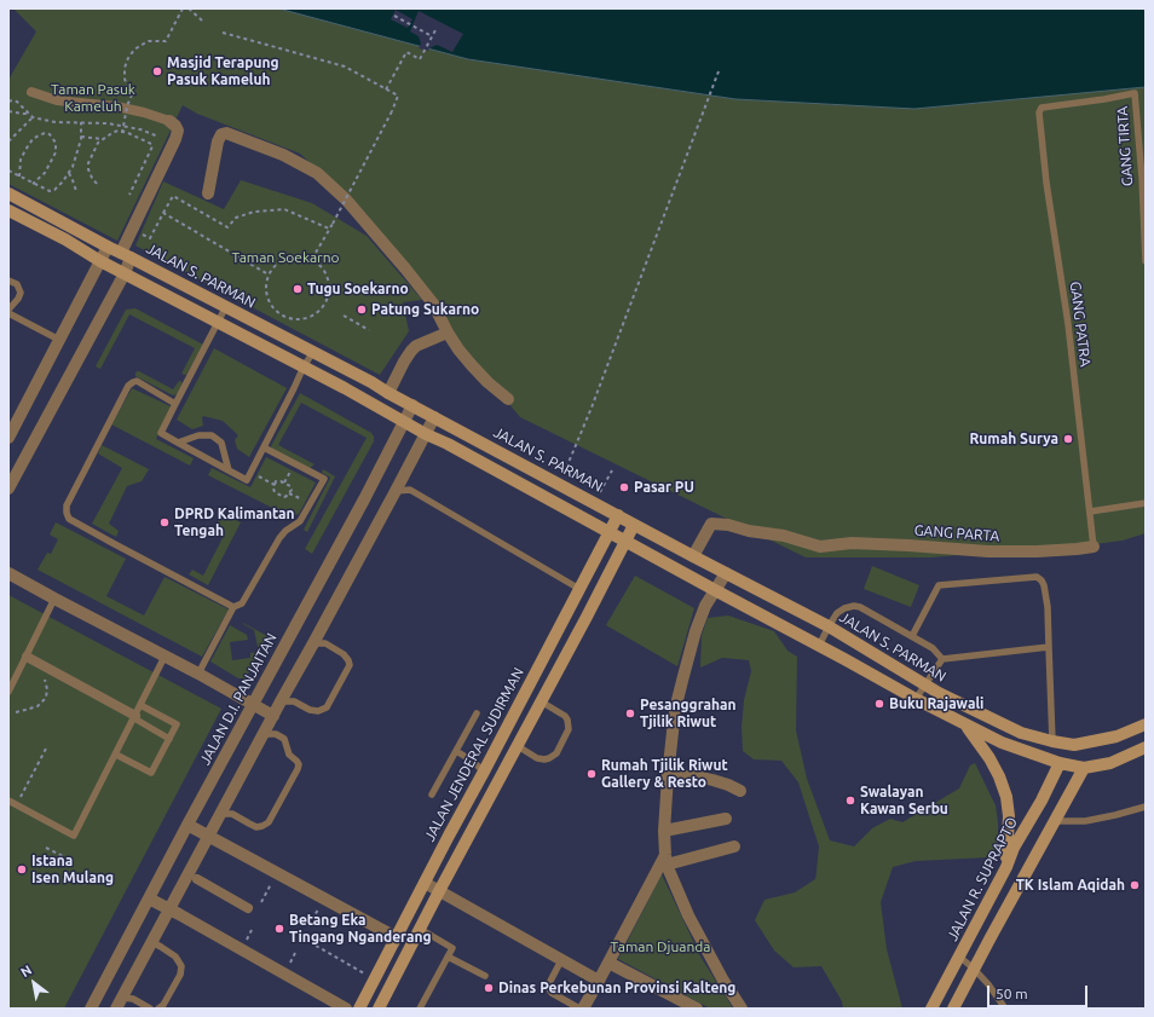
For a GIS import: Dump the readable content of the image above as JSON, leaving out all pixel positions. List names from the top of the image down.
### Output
{
  "streets": {
    "main road": ["JALAN S. PARMAN", "JALAN JENDERAL SUDIRMAN", "JALAN R. SUPRAPTO"],
    "street": ["GANG PARTA", "JALAN D.I. PANJAITAN"],
    "lane": ["GANG TIRTA", "GANG PATRA"]
  },
  "crossings": [
    ["GANG TIRTA", "GANG PATRA"],
    ["JALAN S. PARMAN", "GANG PARTA"],
    ["JALAN S. PARMAN", "JALAN D.I. PANJAITAN"],
    ["JALAN S. PARMAN", "JALAN JENDERAL SUDIRMAN"],
    ["GANG PATRA", "GANG PARTA"]
  ],
  "parks": ["Taman Pasuk Kameluh", "Taman Soekarno", "Taman Djuanda"],
  "places": [
    "Masjid Terapung Pasuk Kameluh",
    "Tugu Soekarno",
    "Patung Sukarno",
    "Rumah Surya",
    "Pasar PU",
    "DPRD Kalimantan Tengah",
    "Buku Rajawali",
    "Pesanggrahan Tjilik Riwut",
    "Rumah Tjilik Riwut Gallery & Resto",
    "Swalayan Kawan Serbu",
    "Istana Isen Mulang",
    "TK Islam Aqidah",
    "Betang Eka Tingang Nganderang",
    "Dinas Perkebunan Provinsi Kalteng"
  ],
  "scale_bar": "50 m",
  "north": "top left"
}
